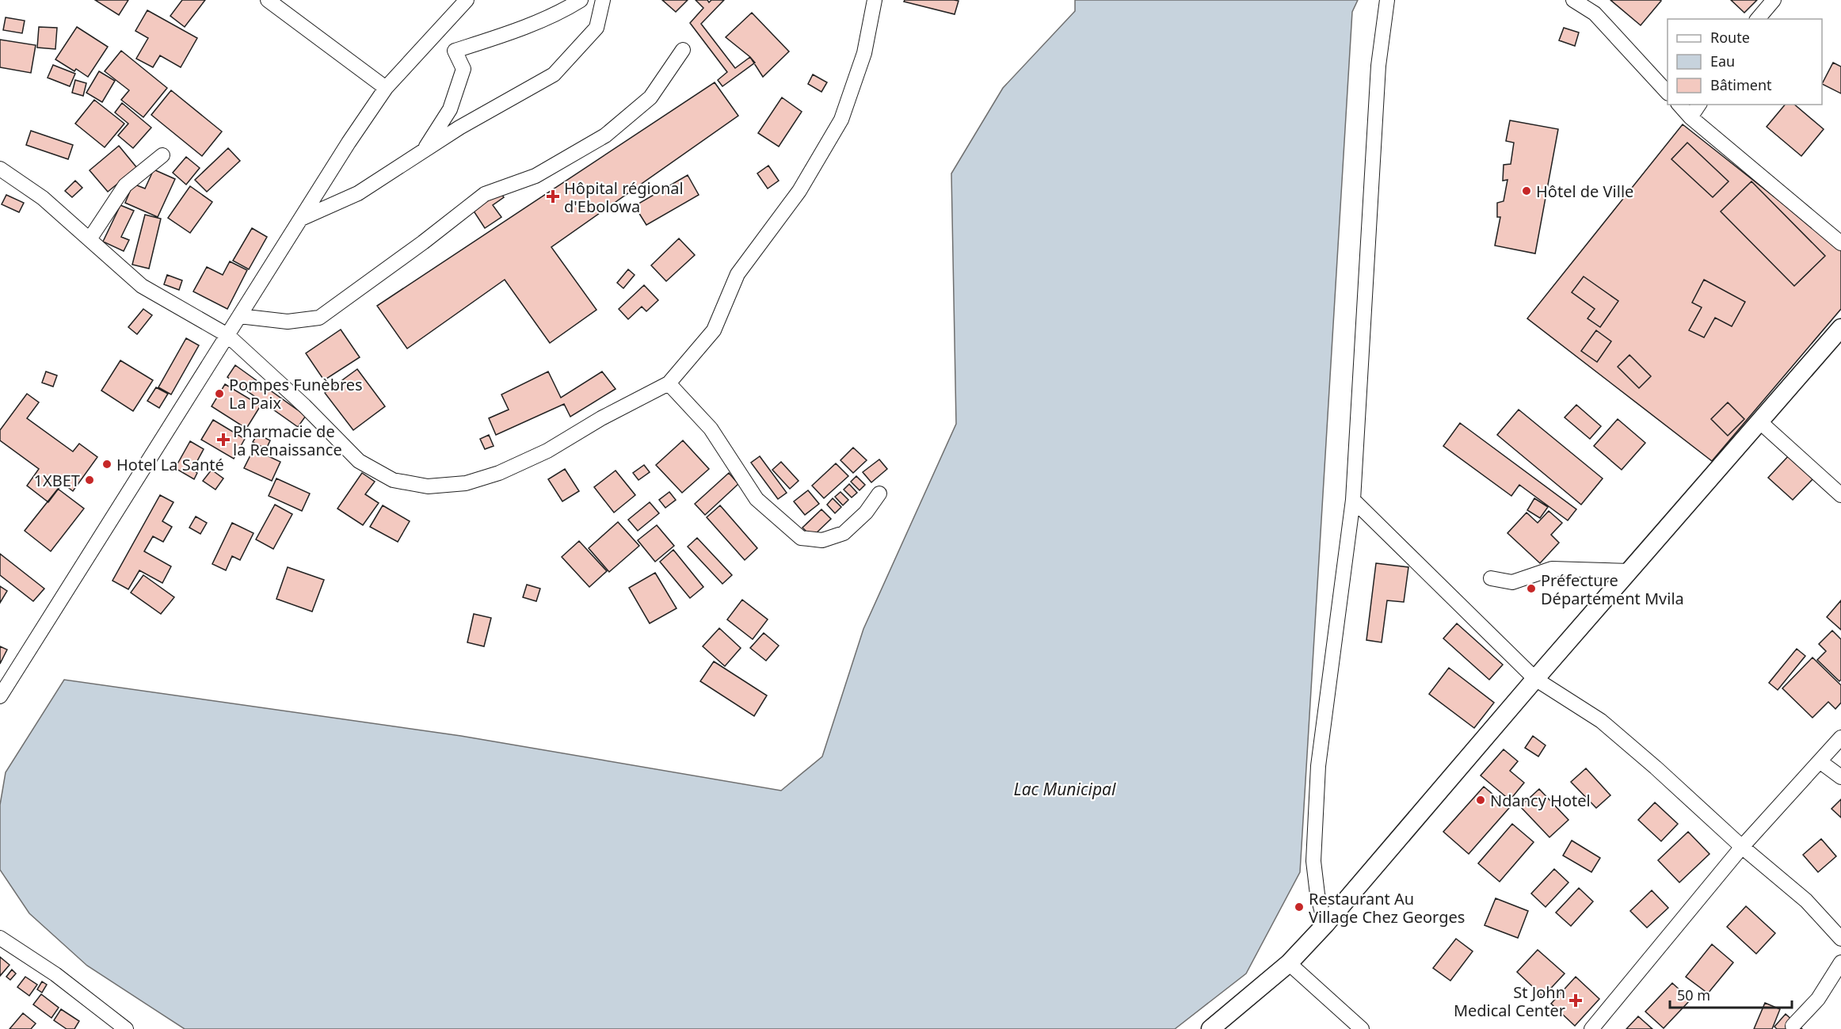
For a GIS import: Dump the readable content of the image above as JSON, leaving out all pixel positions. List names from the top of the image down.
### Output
{
  "water": ["Lac Municipal"],
  "places": {
    "other": [
      "Hôtel de Ville",
      "Pompes Funèbres La Paix",
      "Hotel La Santé",
      "1XBET",
      "Préfecture Département Mvila",
      "Ndancy Hotel",
      "Restaurant Au Village Chez Georges"
    ],
    "health": ["Hôpital régional d'Ebolowa", "Pharmacie de la Renaissance", "St John Medical Center"]
  },
  "legend": ["Route", "Eau", "Bâtiment"],
  "scale_bar": "50 m"
}
